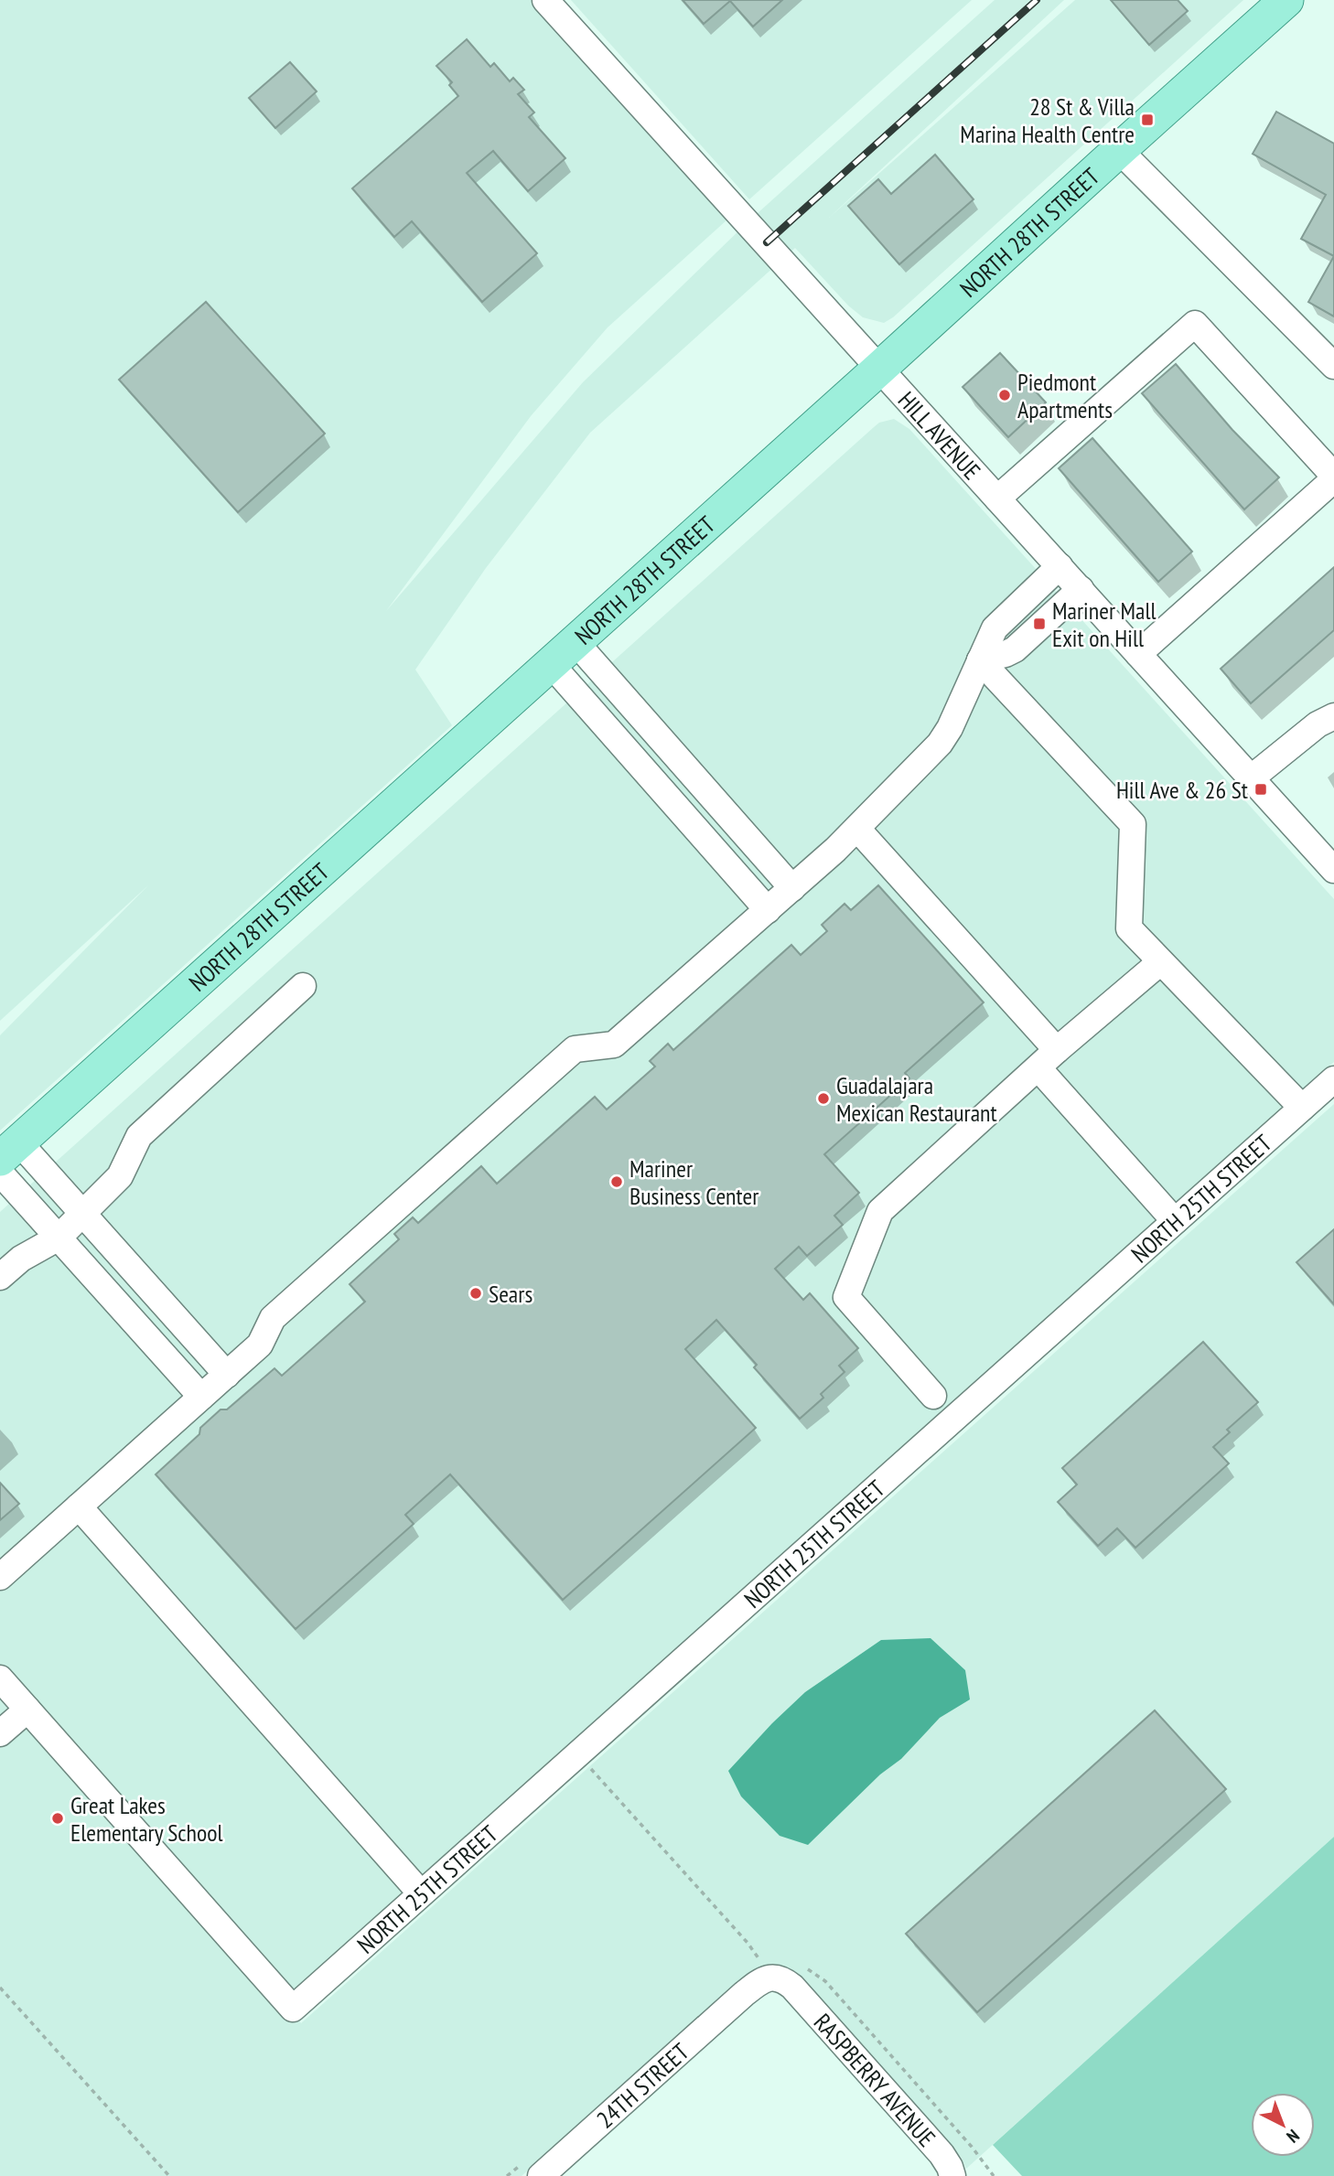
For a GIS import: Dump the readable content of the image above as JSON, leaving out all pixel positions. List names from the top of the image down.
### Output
{
  "streets": {
    "main road": ["NORTH 28TH STREET"],
    "street": [
      "HILL AVENUE",
      "NORTH 25TH STREET",
      "RASPBERRY AVENUE",
      "24TH STREET"
    ]
  },
  "crossings": [
    ["NORTH 28TH STREET", "HILL AVENUE"],
    ["RASPBERRY AVENUE", "24TH STREET"]
  ],
  "places": {
    "transit": ["28 St & Villa Marina Health Centre", "Mariner Mall Exit on Hill", "Hill Ave & 26 St"],
    "other": [
      "Piedmont Apartments",
      "Guadalajara Mexican Restaurant",
      "Mariner Business Center",
      "Sears",
      "Great Lakes Elementary School"
    ]
  },
  "north": "bottom right"
}
